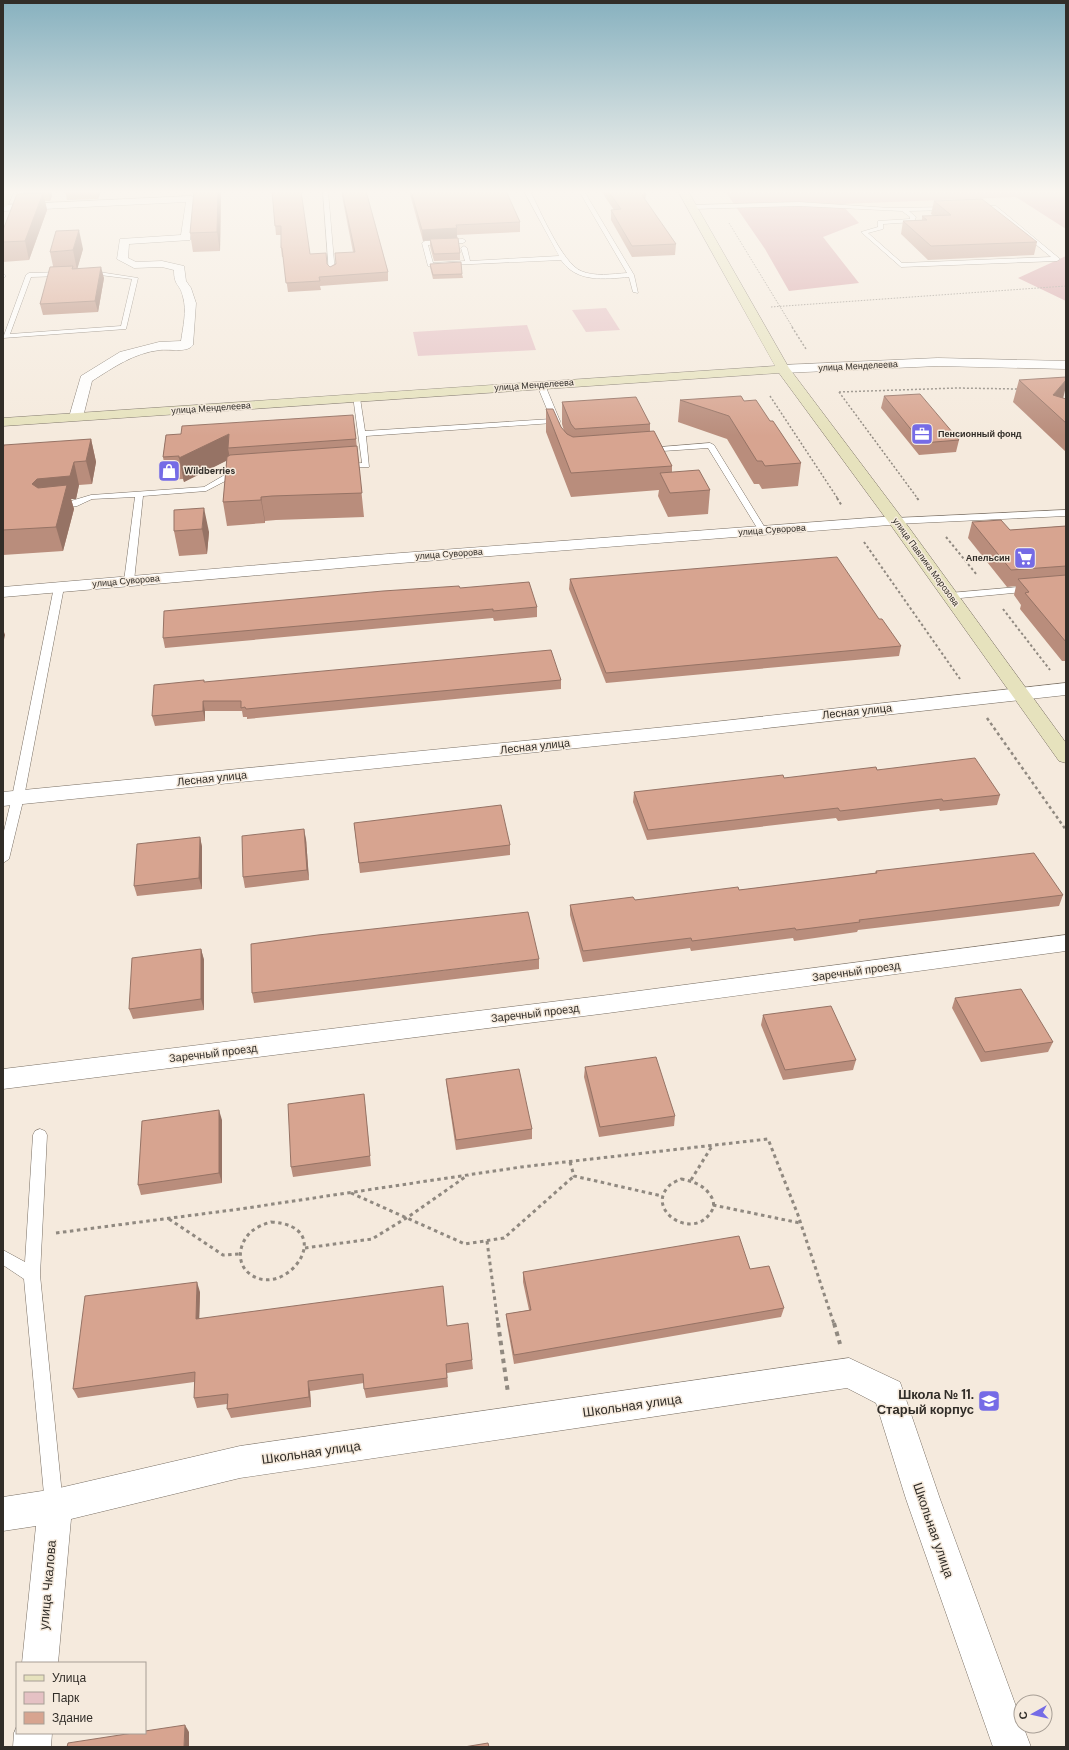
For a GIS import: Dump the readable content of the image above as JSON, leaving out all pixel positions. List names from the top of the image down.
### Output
{
  "streets": {
    "street": [
      "улица Менделеева",
      "улица Суворова",
      "улица Павлика Морозова",
      "Лесная улица",
      "Заречный проезд",
      "Школьная улица",
      "улица Чкалова"
    ]
  },
  "crossings": [
    ["улица Менделеева", "улица Павлика Морозова"],
    ["улица Суворова", "улица Павлика Морозова"],
    ["улица Павлика Морозова", "Лесная улица"],
    ["Школьная улица", "улица Чкалова"]
  ],
  "places": {
    "office": ["Пенсионный фонд"],
    "shop": ["Wildberries"],
    "supermarket": ["Апельсин"],
    "school or university": ["Школа № 11. Старый корпус"]
  },
  "legend": ["Улица", "Парк", "Здание"],
  "north": "left"
}
